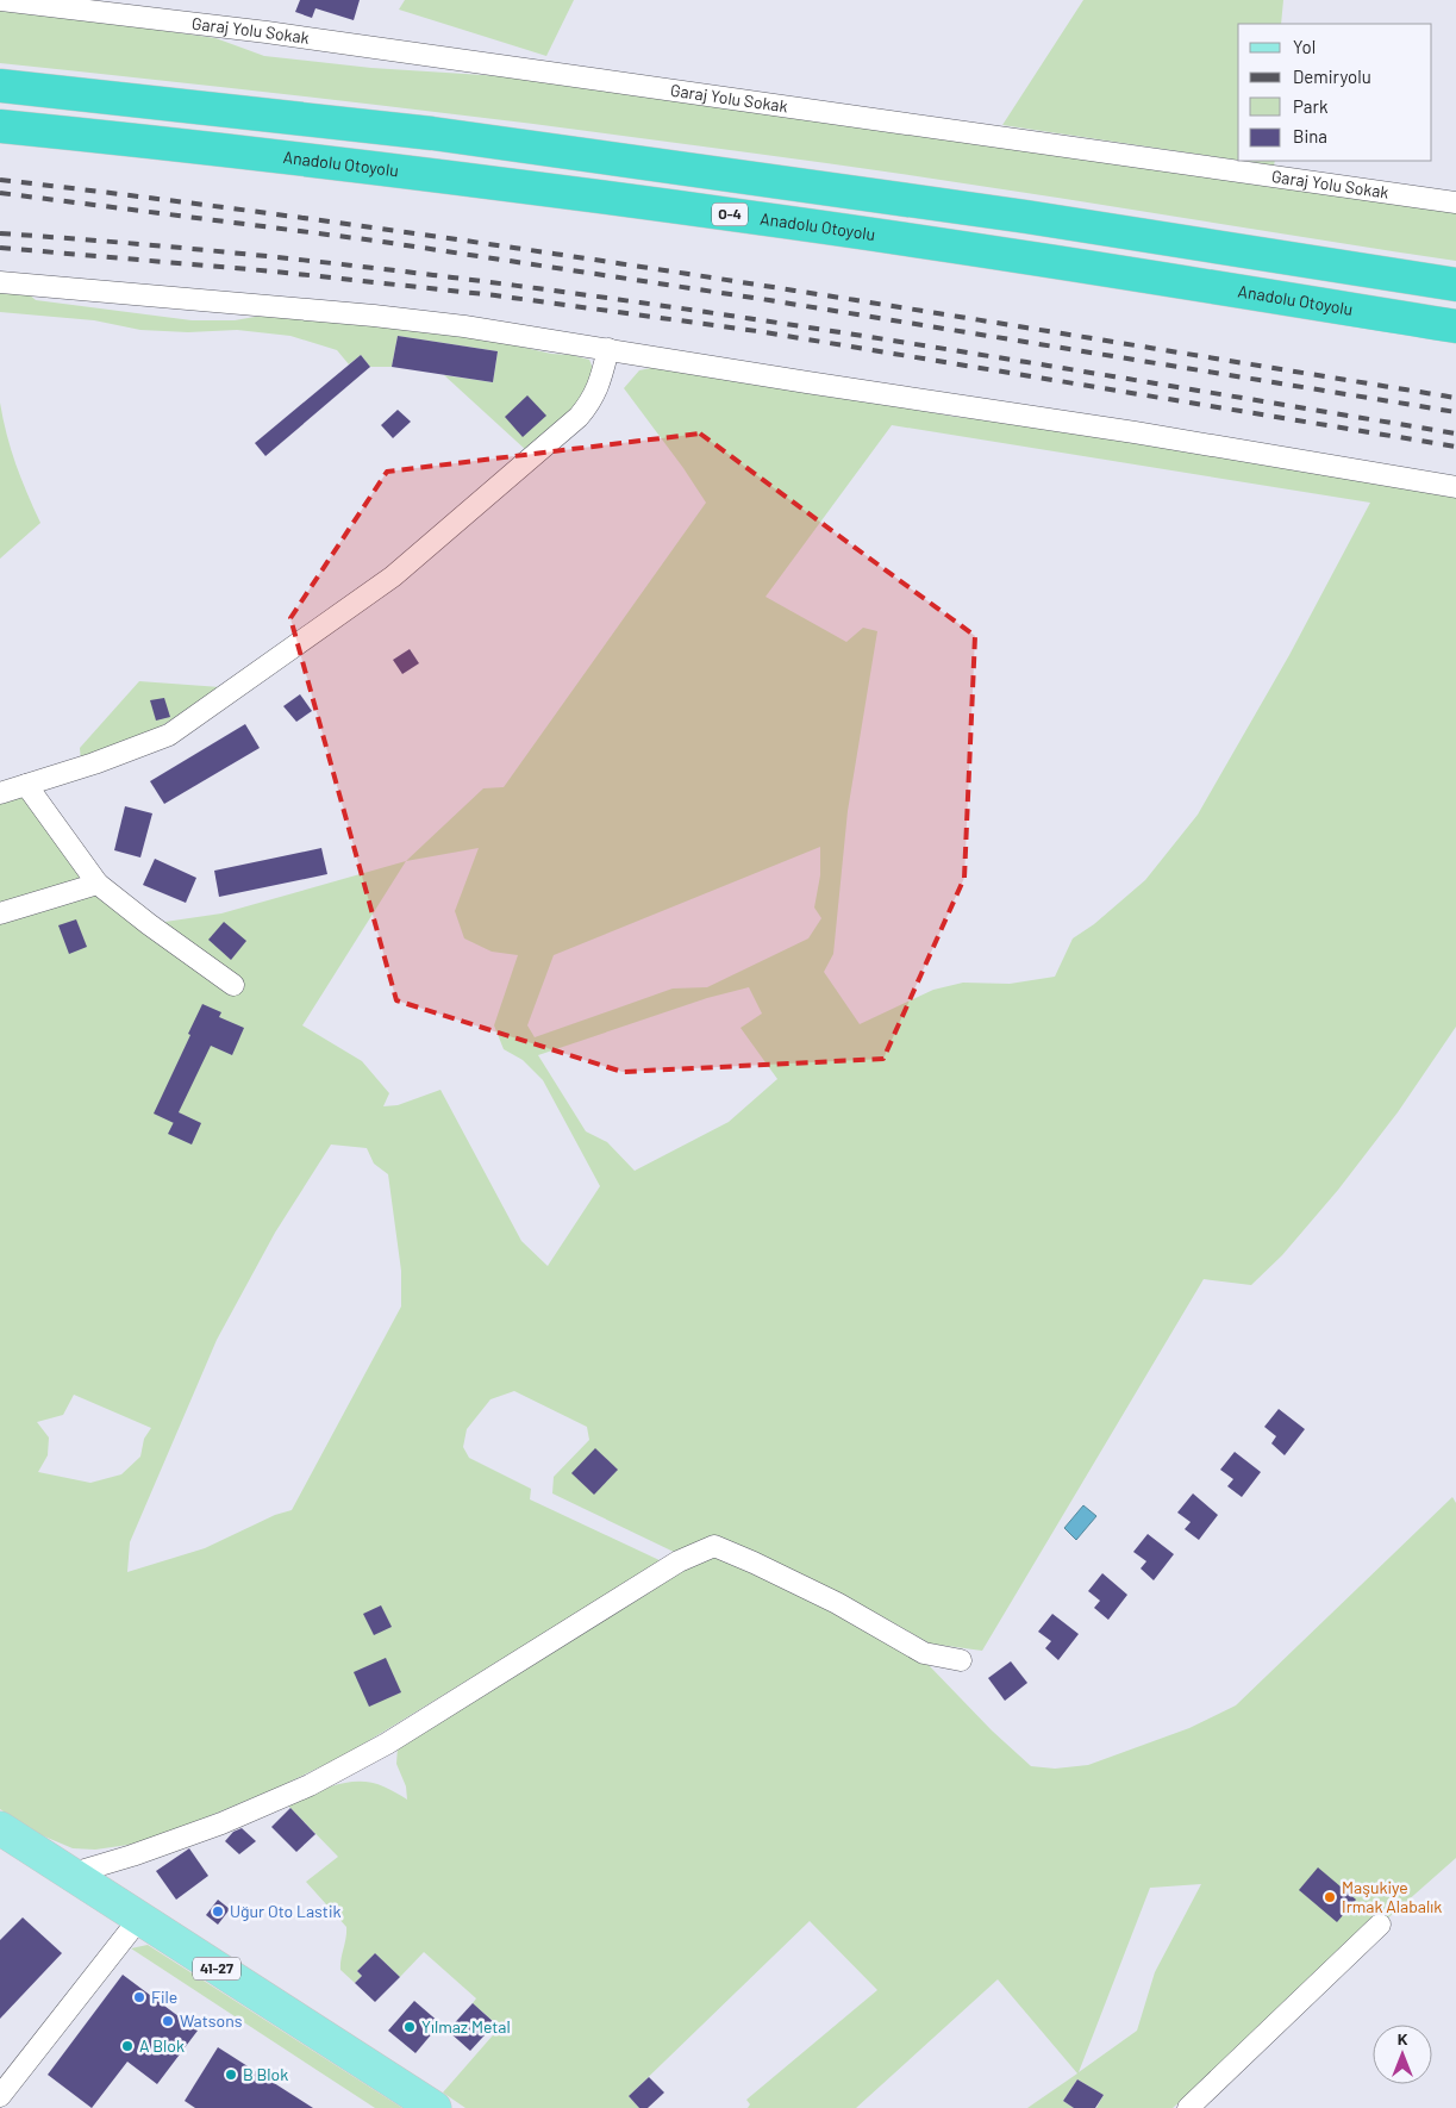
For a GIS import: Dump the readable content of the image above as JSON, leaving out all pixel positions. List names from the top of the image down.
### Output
{
  "streets": {
    "highway": ["Anadolu Otoyolu", "O-4"],
    "main road": ["41-27"],
    "street": ["Garaj Yolu Sokak"]
  },
  "places": [
    "Maşukiye Irmak Alabalık",
    "Uğur Oto Lastik",
    "File",
    "Watsons",
    "Yılmaz Metal",
    "A Blok",
    "B Blok"
  ],
  "legend": [
    "Yol",
    "Demiryolu",
    "Park",
    "Bina"
  ],
  "north": "top"
}
